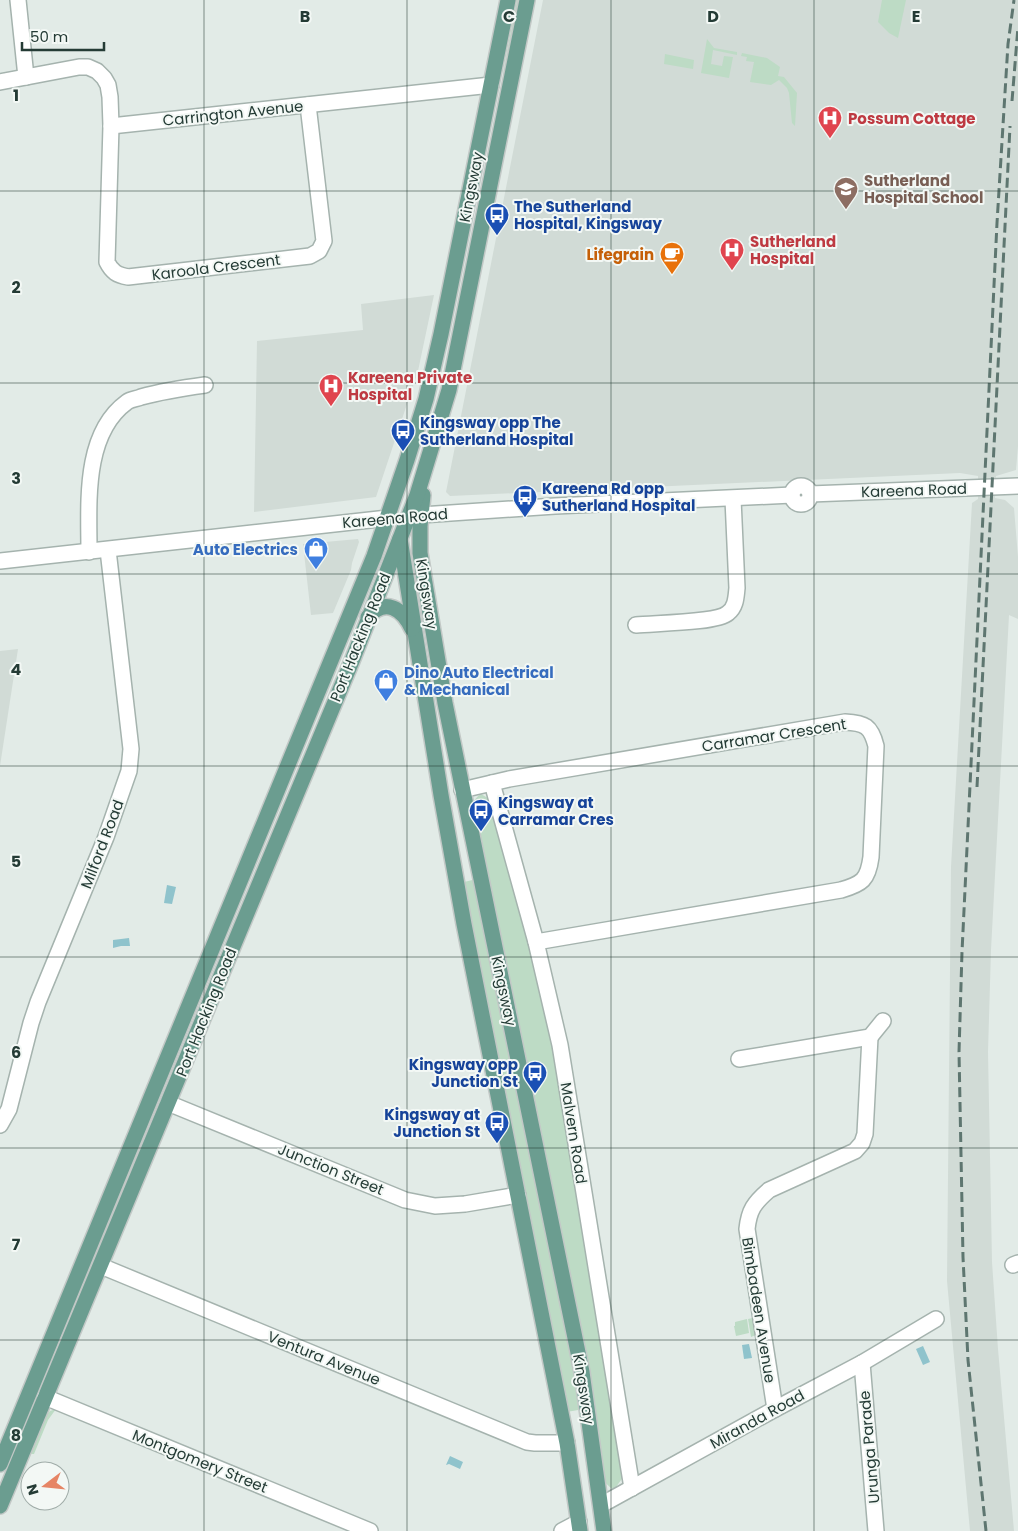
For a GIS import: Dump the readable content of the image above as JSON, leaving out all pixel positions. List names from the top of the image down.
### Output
{
  "streets": {
    "main road": [
      "Carrington Avenue",
      "Kingsway",
      "Port Hacking Road",
      "Junction Street",
      "Ventura Avenue",
      "Miranda Road",
      "Montgomery Street"
    ],
    "street": [
      "Karoola Crescent",
      "Kareena Road",
      "Carramar Crescent",
      "Milford Road",
      "Malvern Road",
      "Bimbadeen Avenue",
      "Urunga Parade"
    ]
  },
  "crossings": [
    ["Carrington Avenue", "Kingsway"],
    ["Carrington Avenue", "Karoola Crescent"],
    ["Kingsway", "Kareena Road"],
    ["Kingsway", "Port Hacking Road"],
    ["Kingsway", "Carramar Crescent"],
    ["Kingsway", "Junction Street"],
    ["Kingsway", "Ventura Avenue"],
    ["Kingsway", "Miranda Road"],
    ["Kareena Road", "Port Hacking Road"],
    ["Kareena Road", "Milford Road"],
    ["Port Hacking Road", "Junction Street"],
    ["Port Hacking Road", "Ventura Avenue"],
    ["Port Hacking Road", "Montgomery Street"],
    ["Carramar Crescent", "Malvern Road"],
    ["Malvern Road", "Miranda Road"],
    ["Bimbadeen Avenue", "Miranda Road"],
    ["Miranda Road", "Urunga Parade"]
  ],
  "places": {
    "hospital": ["Possum Cottage", "Sutherland Hospital", "Kareena Private Hospital"],
    "school or university": ["Sutherland Hospital School"],
    "bus stop": [
      "The Sutherland Hospital, Kingsway",
      "Kingsway opp The Sutherland Hospital",
      "Kareena Rd opp Sutherland Hospital",
      "Kingsway at Carramar Cres",
      "Kingsway opp Junction St",
      "Kingsway at Junction St"
    ],
    "cafe": ["Lifegrain"],
    "shop": ["Auto Electrics", "Dino Auto Electrical & Mechanical"]
  },
  "scale_bar": "50 m",
  "north": "left",
  "grid": {
    "columns": [
      "B",
      "C",
      "D",
      "E"
    ],
    "rows": [
      "1",
      "2",
      "3",
      "4",
      "5",
      "6",
      "7",
      "8"
    ]
  }
}
